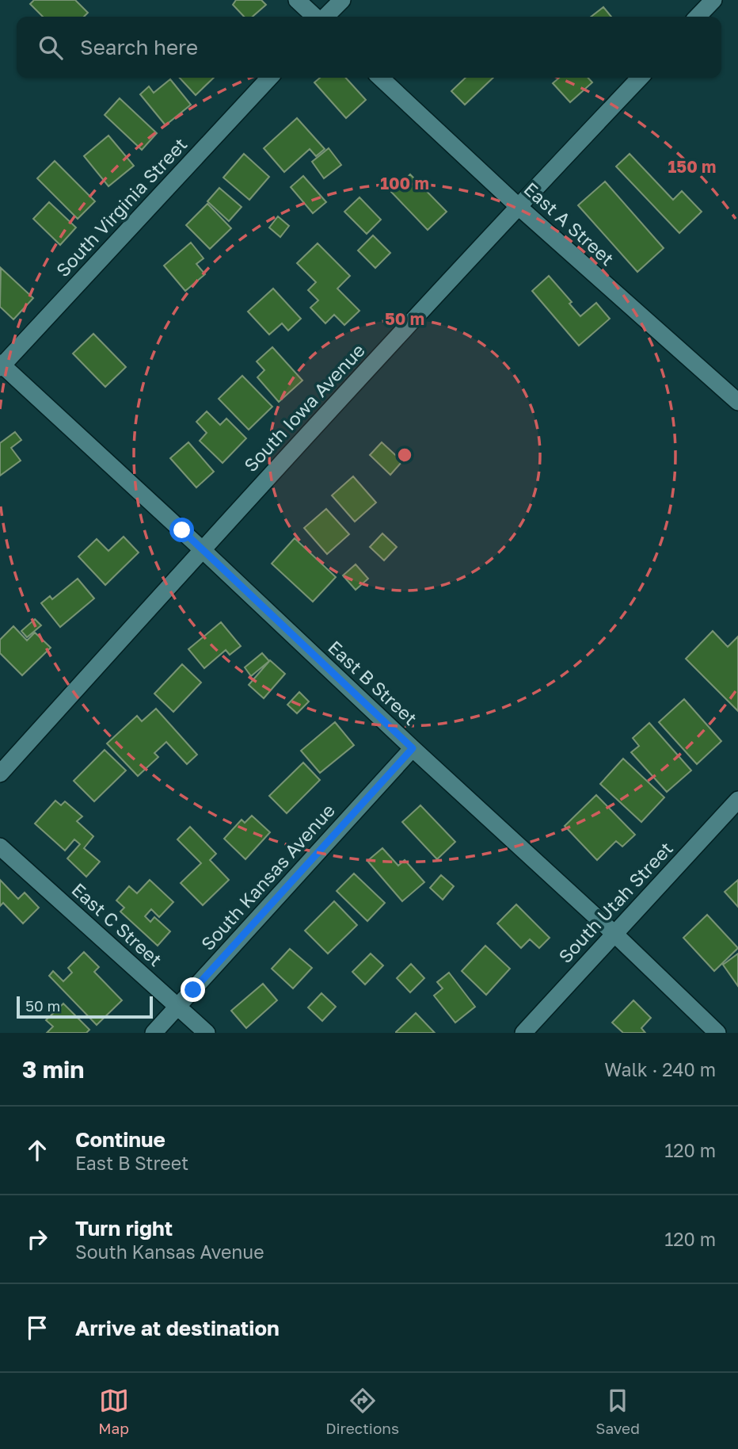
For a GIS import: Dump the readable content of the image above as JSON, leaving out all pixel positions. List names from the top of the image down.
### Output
{
  "streets": {
    "street": [
      "South Virginia Street",
      "East A Street",
      "South Iowa Avenue",
      "East B Street",
      "South Kansas Avenue",
      "South Utah Street",
      "East C Street"
    ]
  },
  "crossings": [
    ["South Virginia Street", "East B Street"],
    ["East A Street", "South Iowa Avenue"],
    ["South Iowa Avenue", "East B Street"],
    ["East B Street", "South Kansas Avenue"],
    ["East B Street", "South Utah Street"],
    ["South Kansas Avenue", "East C Street"]
  ],
  "scale_bar": "50 m",
  "page": {
    "search": "Search here",
    "scale": "50 m",
    "heading": ["3 min", "Walk · 240 m"],
    "list": [
      ["Continue", "East B Street", "120 m"],
      ["Turn right", "South Kansas Avenue", "120 m"],
      "Arrive at destination"
    ],
    "nav": ["Map", "Directions", "Saved"]
  },
  "rings": ["150 m", "100 m", "50 m"]
}
